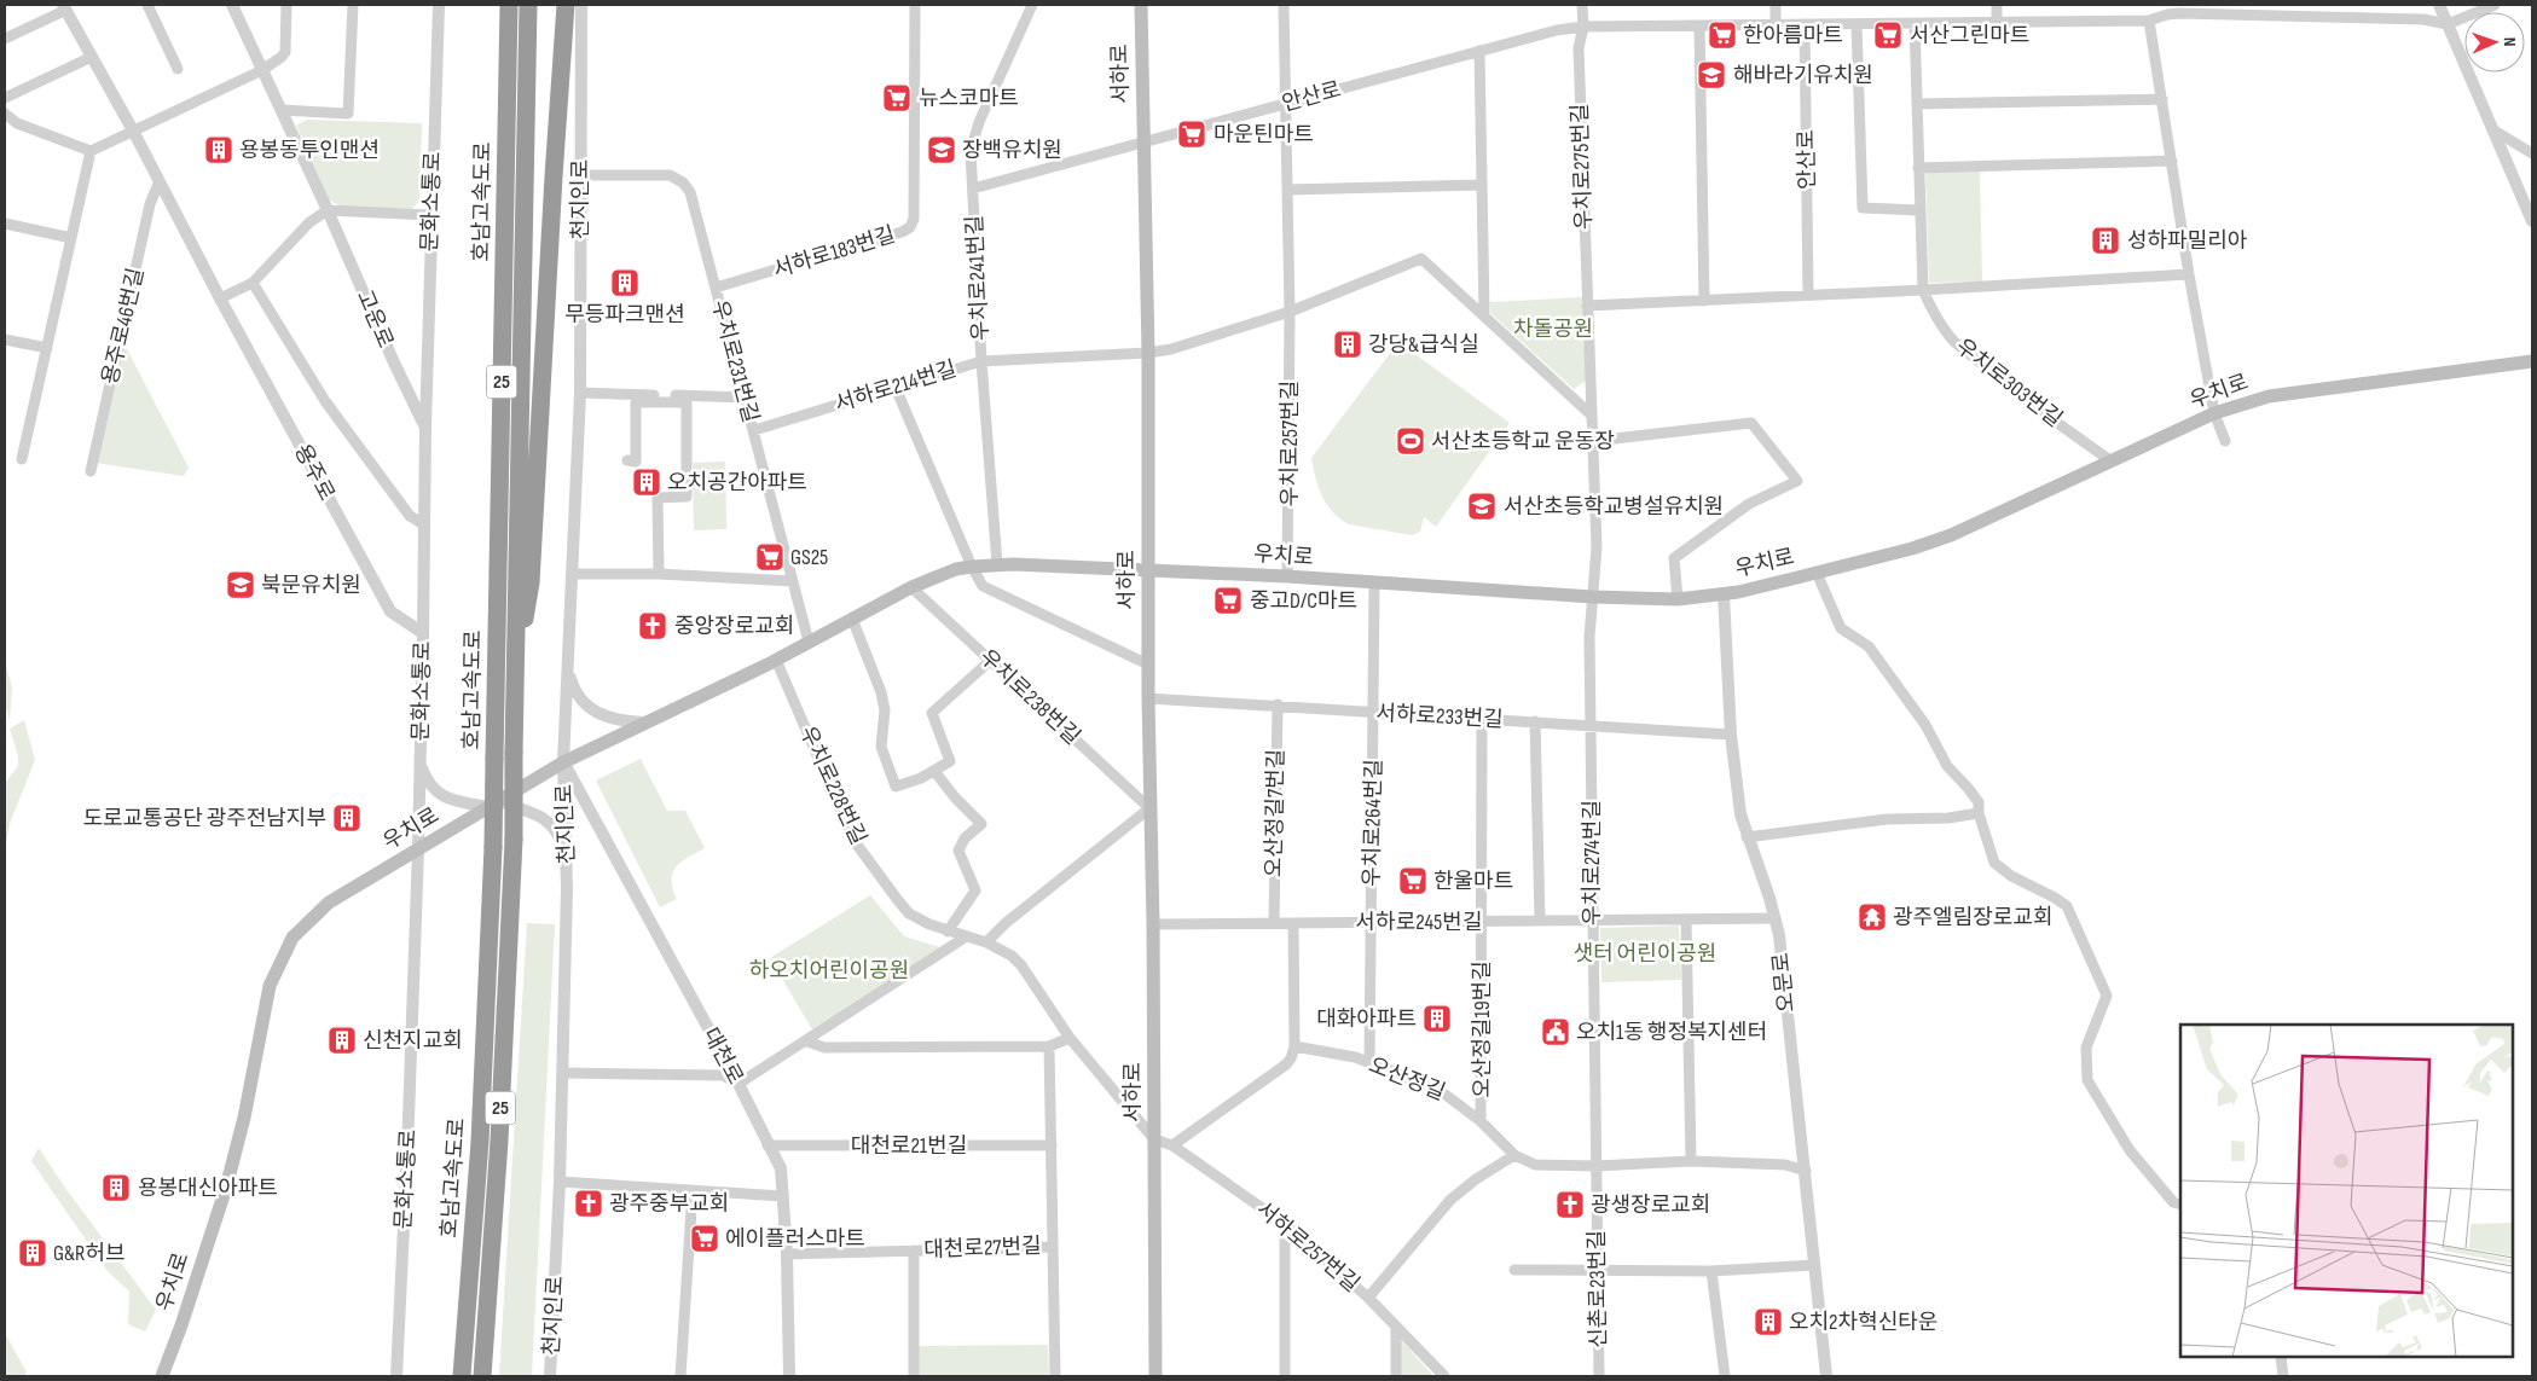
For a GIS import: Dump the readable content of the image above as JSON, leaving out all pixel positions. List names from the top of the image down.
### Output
{
  "streets": {
    "highway": ["호남고속도로", "25"],
    "main road": ["서하로", "우치로"],
    "street": [
      "안산로",
      "우치로275번길",
      "천지인로",
      "문화소통로",
      "서하로183번길",
      "우치로241번길",
      "고운로",
      "용주로46번길",
      "우치로231번길",
      "우치로303번길",
      "서하로214번길",
      "우치로257번길",
      "용주로",
      "우치로238번길",
      "서하로233번길",
      "우치로228번길",
      "오산정길7번길",
      "우치로264번길",
      "우치로274번길",
      "서하로245번길",
      "오문로",
      "오산정길19번길",
      "대천로",
      "오산정길",
      "대천로21번길",
      "서하로257번길",
      "대천로27번길",
      "신촌로23번길"
    ]
  },
  "crossings": [
    ["서하로", "안산로"],
    ["서하로", "서하로214번길"],
    ["서하로", "우치로"],
    ["서하로", "우치로238번길"],
    ["서하로", "서하로233번길"],
    ["서하로", "우치로228번길"],
    ["서하로", "서하로245번길"],
    ["서하로", "서하로257번길"],
    ["안산로", "우치로275번길"],
    ["안산로", "우치로303번길"],
    ["안산로", "우치로257번길"],
    ["우치로275번길", "우치로"],
    ["우치로275번길", "우치로274번길"],
    ["천지인로", "우치로231번길"],
    ["천지인로", "우치로"],
    ["천지인로", "대천로"],
    ["문화소통로", "고운로"],
    ["문화소통로", "우치로"],
    ["문화소통로", "용주로"],
    ["서하로183번길", "우치로231번길"],
    ["우치로241번길", "서하로214번길"],
    ["우치로241번길", "우치로"],
    ["용주로46번길", "용주로"],
    ["우치로231번길", "서하로214번길"],
    ["우치로231번길", "우치로"],
    ["우치로303번길", "우치로"],
    ["우치로", "우치로257번길"],
    ["우치로", "우치로238번길"],
    ["우치로", "우치로228번길"],
    ["우치로", "우치로264번길"],
    ["우치로", "우치로274번길"],
    ["우치로", "오문로"],
    ["우치로", "대천로"],
    ["서하로233번길", "오산정길7번길"],
    ["서하로233번길", "우치로264번길"],
    ["서하로233번길", "우치로274번길"],
    ["서하로233번길", "오문로"],
    ["서하로233번길", "오산정길19번길"],
    ["우치로228번길", "서하로257번길"],
    ["오산정길7번길", "서하로245번길"],
    ["우치로264번길", "서하로245번길"],
    ["우치로264번길", "오산정길"],
    ["우치로274번길", "서하로245번길"],
    ["우치로274번길", "오산정길"],
    ["우치로274번길", "신촌로23번길"],
    ["서하로245번길", "오문로"],
    ["서하로245번길", "오산정길19번길"],
    ["오문로", "오산정길"],
    ["오산정길19번길", "오산정길"],
    ["대천로", "대천로21번길"],
    ["대천로", "대천로27번길"],
    ["오산정길", "신촌로23번길"]
  ],
  "parks": ["차돌공원", "샛터 어린이공원", "하오치어린이공원"],
  "places": {
    "supermarket": [
      "한아름마트",
      "서산그린마트",
      "뉴스코마트",
      "마운틴마트",
      "GS25",
      "중고D/C마트",
      "한울마트",
      "에이플러스마트"
    ],
    "school or university": [
      "해바라기유치원",
      "장백유치원",
      "서산초등학교병설유치원",
      "북문유치원"
    ],
    "building": [
      "용봉동투인맨션",
      "성하파밀리아",
      "무등파크맨션",
      "강당&급식실",
      "오치공간아파트",
      "도로교통공단 광주전남지부",
      "대화아파트",
      "신천지교회",
      "용봉대신아파트",
      "G&R허브",
      "오치2차혁신타운"
    ],
    "sports": ["서산초등학교 운동장"],
    "church": ["중앙장로교회", "광주중부교회", "광생장로교회"],
    "temple": ["광주엘림장로교회"],
    "public building": ["오치1동 행정복지센터"]
  },
  "north": "right"
}
